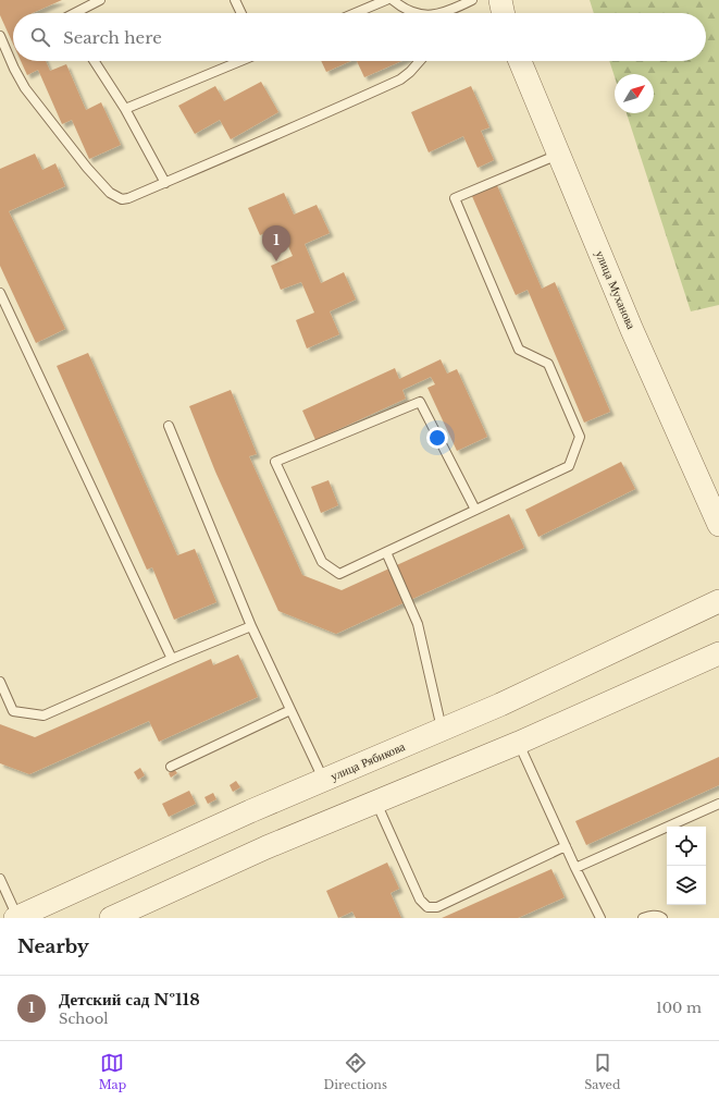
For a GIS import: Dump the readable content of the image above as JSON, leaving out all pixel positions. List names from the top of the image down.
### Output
{
  "streets": {
    "street": ["улица Муханова", "улица Рябикова"]
  },
  "north": "top right",
  "page": {
    "search": "Search here",
    "pins": "1",
    "heading": "Nearby",
    "list": [
      {
        "mark": "1",
        "name": "Детский сад №118",
        "note": "School",
        "value": "100 m"
      }
    ],
    "nav": ["Map", "Directions", "Saved"]
  }
}
